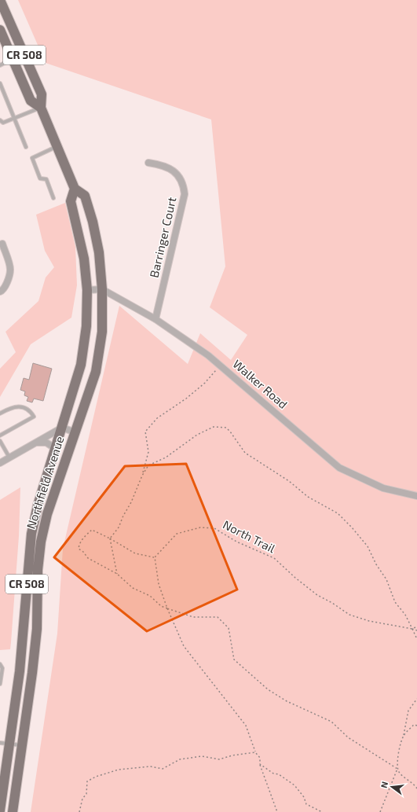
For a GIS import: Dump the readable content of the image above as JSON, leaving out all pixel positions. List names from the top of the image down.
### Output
{
  "streets": {
    "main road": ["CR 508", "Northfield Avenue"],
    "street": ["Barringer Court", "Walker Road"],
    "path": ["North Trail"]
  },
  "crossings": [
    ["Barringer Court", "Walker Road"],
    ["Walker Road", "Northfield Avenue"]
  ],
  "north": "left"
}
